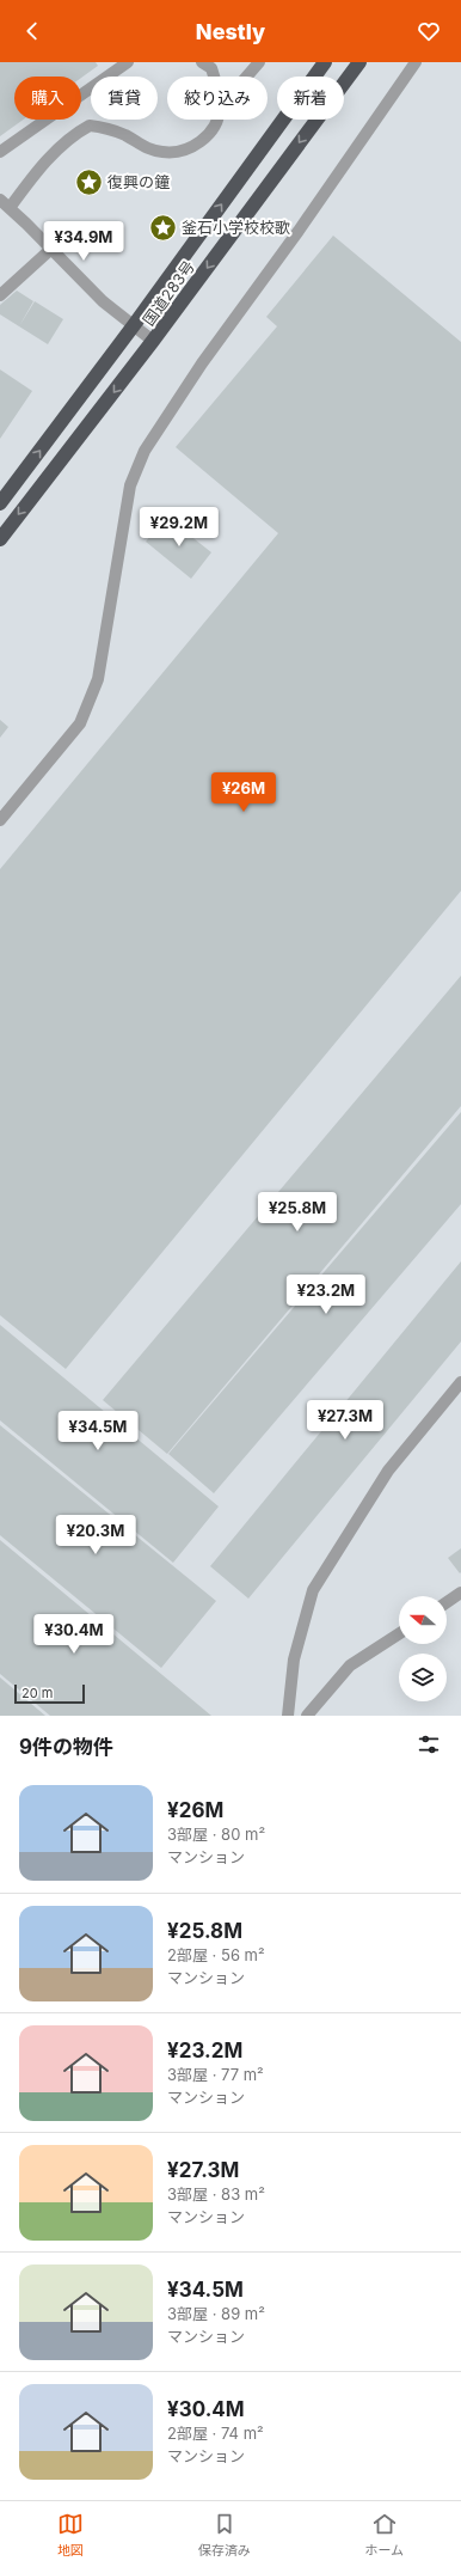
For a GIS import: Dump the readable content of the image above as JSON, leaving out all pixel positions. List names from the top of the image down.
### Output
{
  "streets": {
    "highway": ["国道283号"]
  },
  "places": {
    "place": ["復興の鐘", "釜石小学校校歌"]
  },
  "scale_bar": "20 m",
  "north": "left",
  "page": {
    "header": "Nestly",
    "chip": [
      "購入",
      "賃貸",
      "絞り込み",
      "新着"
    ],
    "price": [
      "¥34.9M",
      "¥29.2M",
      "¥26M",
      "¥25.8M",
      "¥23.2M",
      "¥27.3M",
      "¥34.5M",
      "¥20.3M",
      "¥30.4M"
    ],
    "scale": "20 m",
    "heading": "9件の物件",
    "list": [
      {
        "name": "¥26M",
        "note": "3部屋 · 80 m² · マンション"
      },
      {
        "name": "¥25.8M",
        "note": "2部屋 · 56 m² · マンション"
      },
      {
        "name": "¥23.2M",
        "note": "3部屋 · 77 m² · マンション"
      },
      {
        "name": "¥27.3M",
        "note": "3部屋 · 83 m² · マンション"
      },
      {
        "name": "¥34.5M",
        "note": "3部屋 · 89 m² · マンション"
      },
      {
        "name": "¥30.4M",
        "note": "2部屋 · 74 m² · マンション"
      }
    ],
    "tabs": ["地図", "保存済み", "ホーム"]
  }
}
